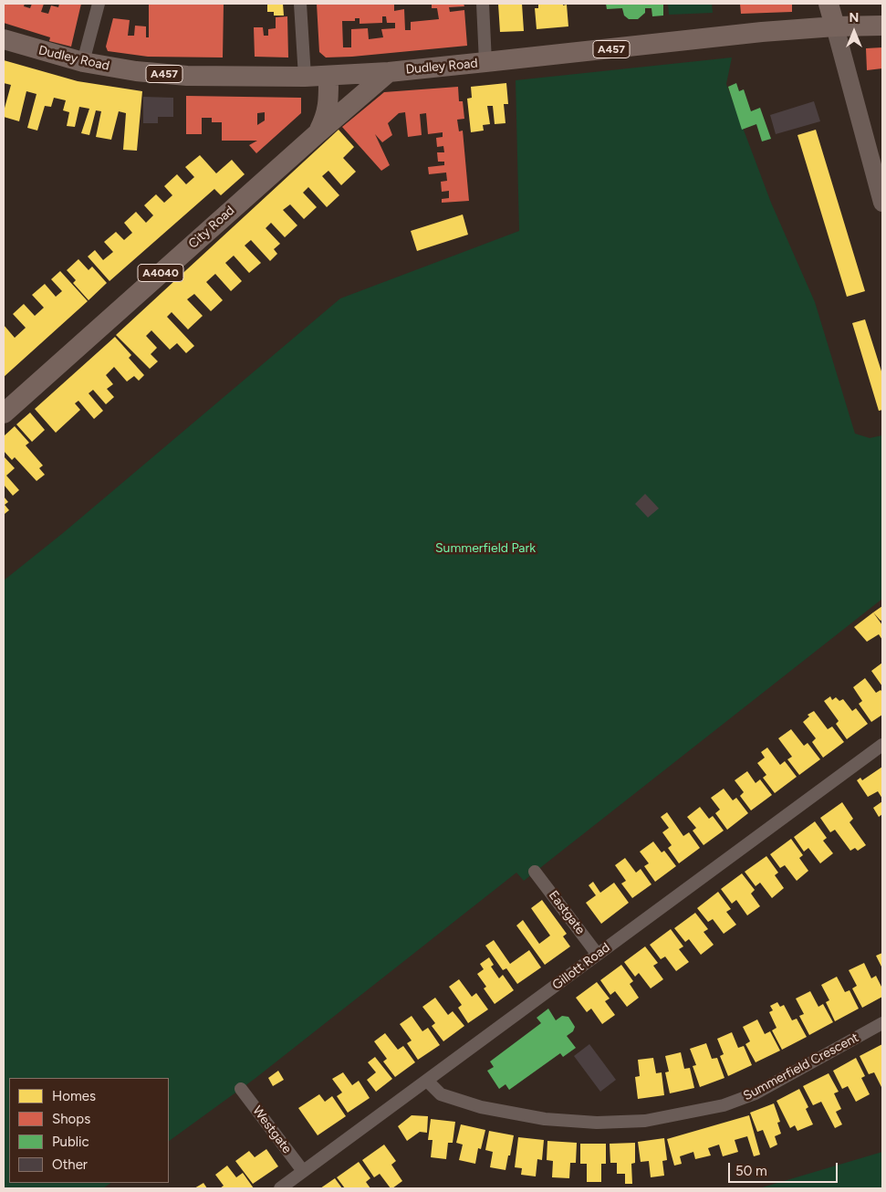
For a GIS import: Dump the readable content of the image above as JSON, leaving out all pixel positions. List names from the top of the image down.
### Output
{
  "streets": {
    "main road": [
      "A457",
      "Dudley Road",
      "City Road",
      "A4040"
    ],
    "street": [
      "Eastgate",
      "Gillott Road",
      "Summerfield Crescent",
      "Westgate"
    ]
  },
  "crossings": [
    ["Dudley Road", "City Road"],
    ["Eastgate", "Gillott Road"],
    ["Gillott Road", "Summerfield Crescent"],
    ["Gillott Road", "Westgate"]
  ],
  "parks": ["Summerfield Park"],
  "legend": [
    "Homes",
    "Shops",
    "Public",
    "Other"
  ],
  "scale_bar": "50 m",
  "north": "top"
}
